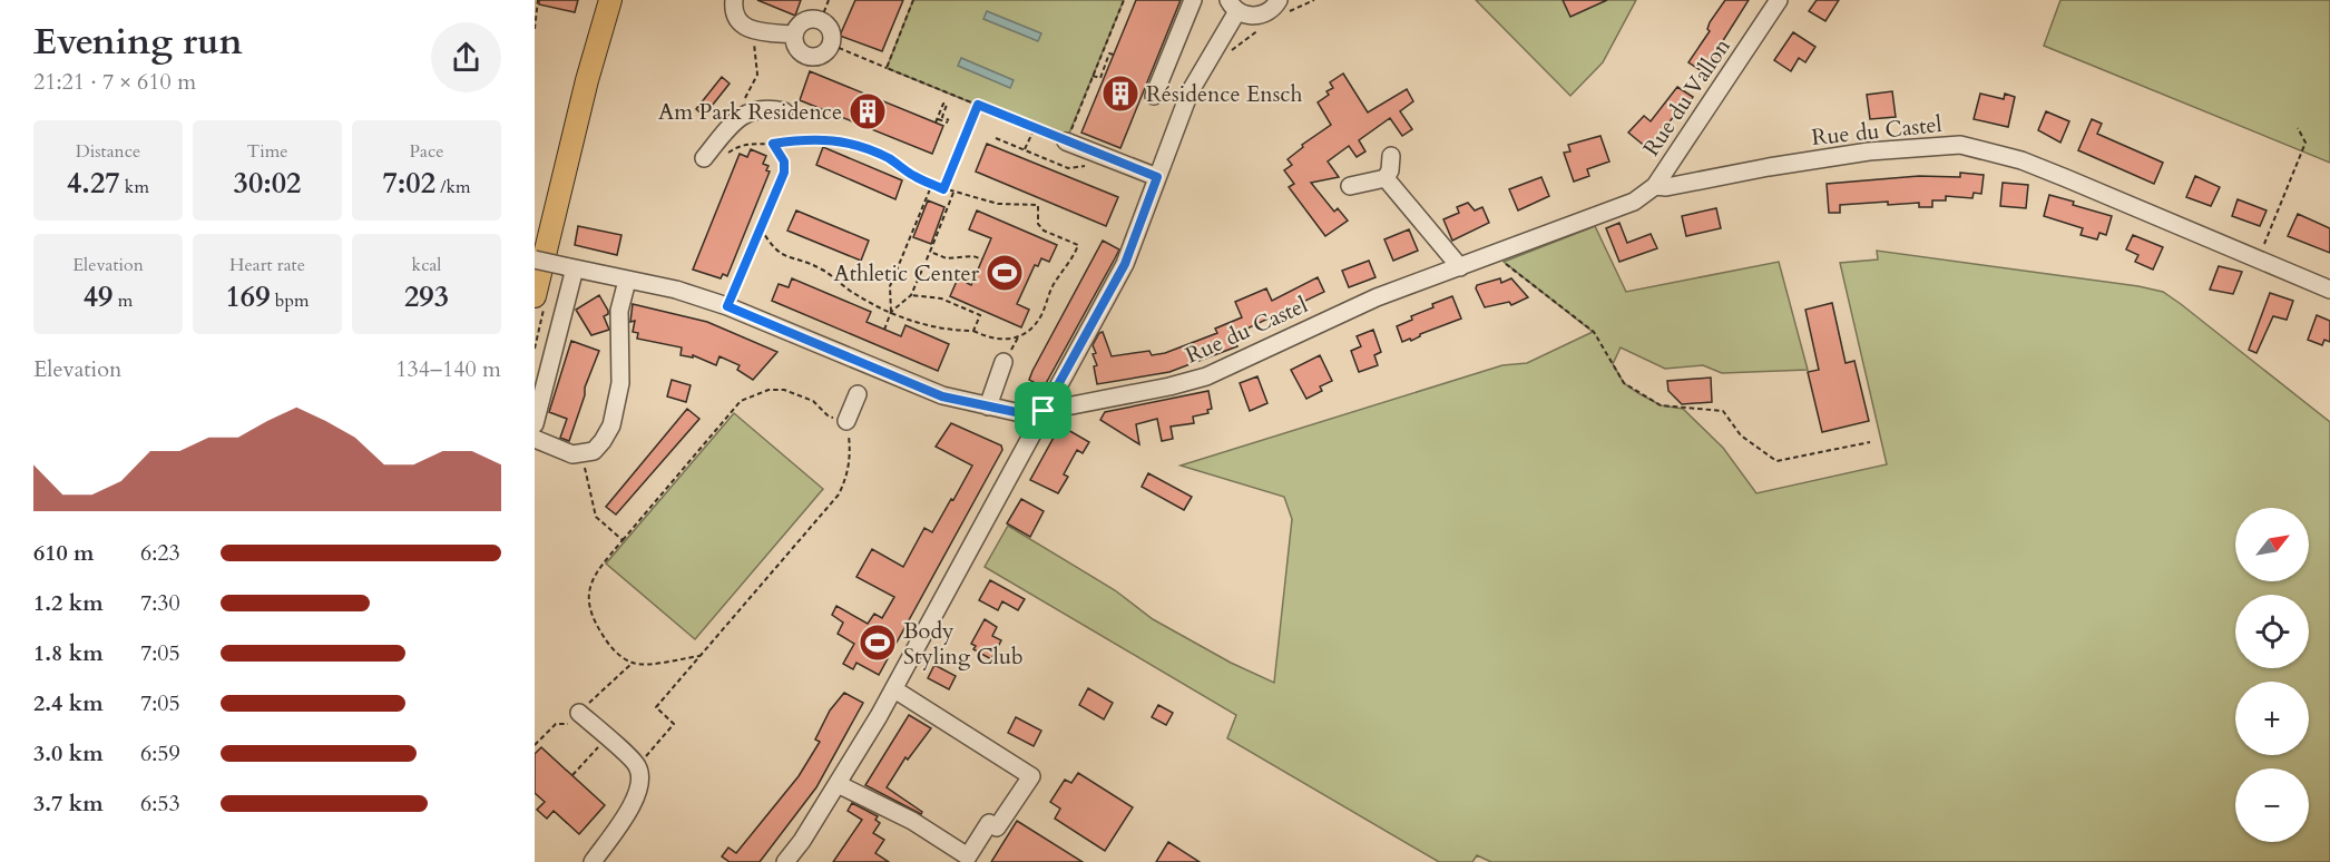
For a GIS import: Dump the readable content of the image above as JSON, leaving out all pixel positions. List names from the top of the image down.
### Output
{
  "streets": {
    "street": ["Rue du Vallon", "Rue du Castel"]
  },
  "crossings": [
    ["Rue du Vallon", "Rue du Castel"]
  ],
  "places": {
    "building": ["Résidence Ensch", "Am Park Residence"],
    "sports": ["Athletic Center", "Body Styling Club"]
  },
  "north": "top right",
  "page": {
    "heading": ["Evening run", "21:21 · 7 × 610 m"],
    "stats": [
      ["Distance", "4.27 km"],
      ["Time", "30:02"],
      ["Pace", "7:02 /km"],
      ["Elevation", "49 m"],
      ["Heart rate", "169 bpm"],
      ["kcal", "293"]
    ],
    "chart": ["Elevation", "134–140 m"],
    "map_buttons": ["+", "−"],
    "list": [
      {
        "name": "610 m",
        "note": "6:23"
      },
      {
        "name": "1.2 km",
        "note": "7:30"
      },
      {
        "name": "1.8 km",
        "note": "7:05"
      },
      {
        "name": "2.4 km",
        "note": "7:05"
      },
      {
        "name": "3.0 km",
        "note": "6:59"
      },
      {
        "name": "3.7 km",
        "note": "6:53"
      }
    ]
  }
}
